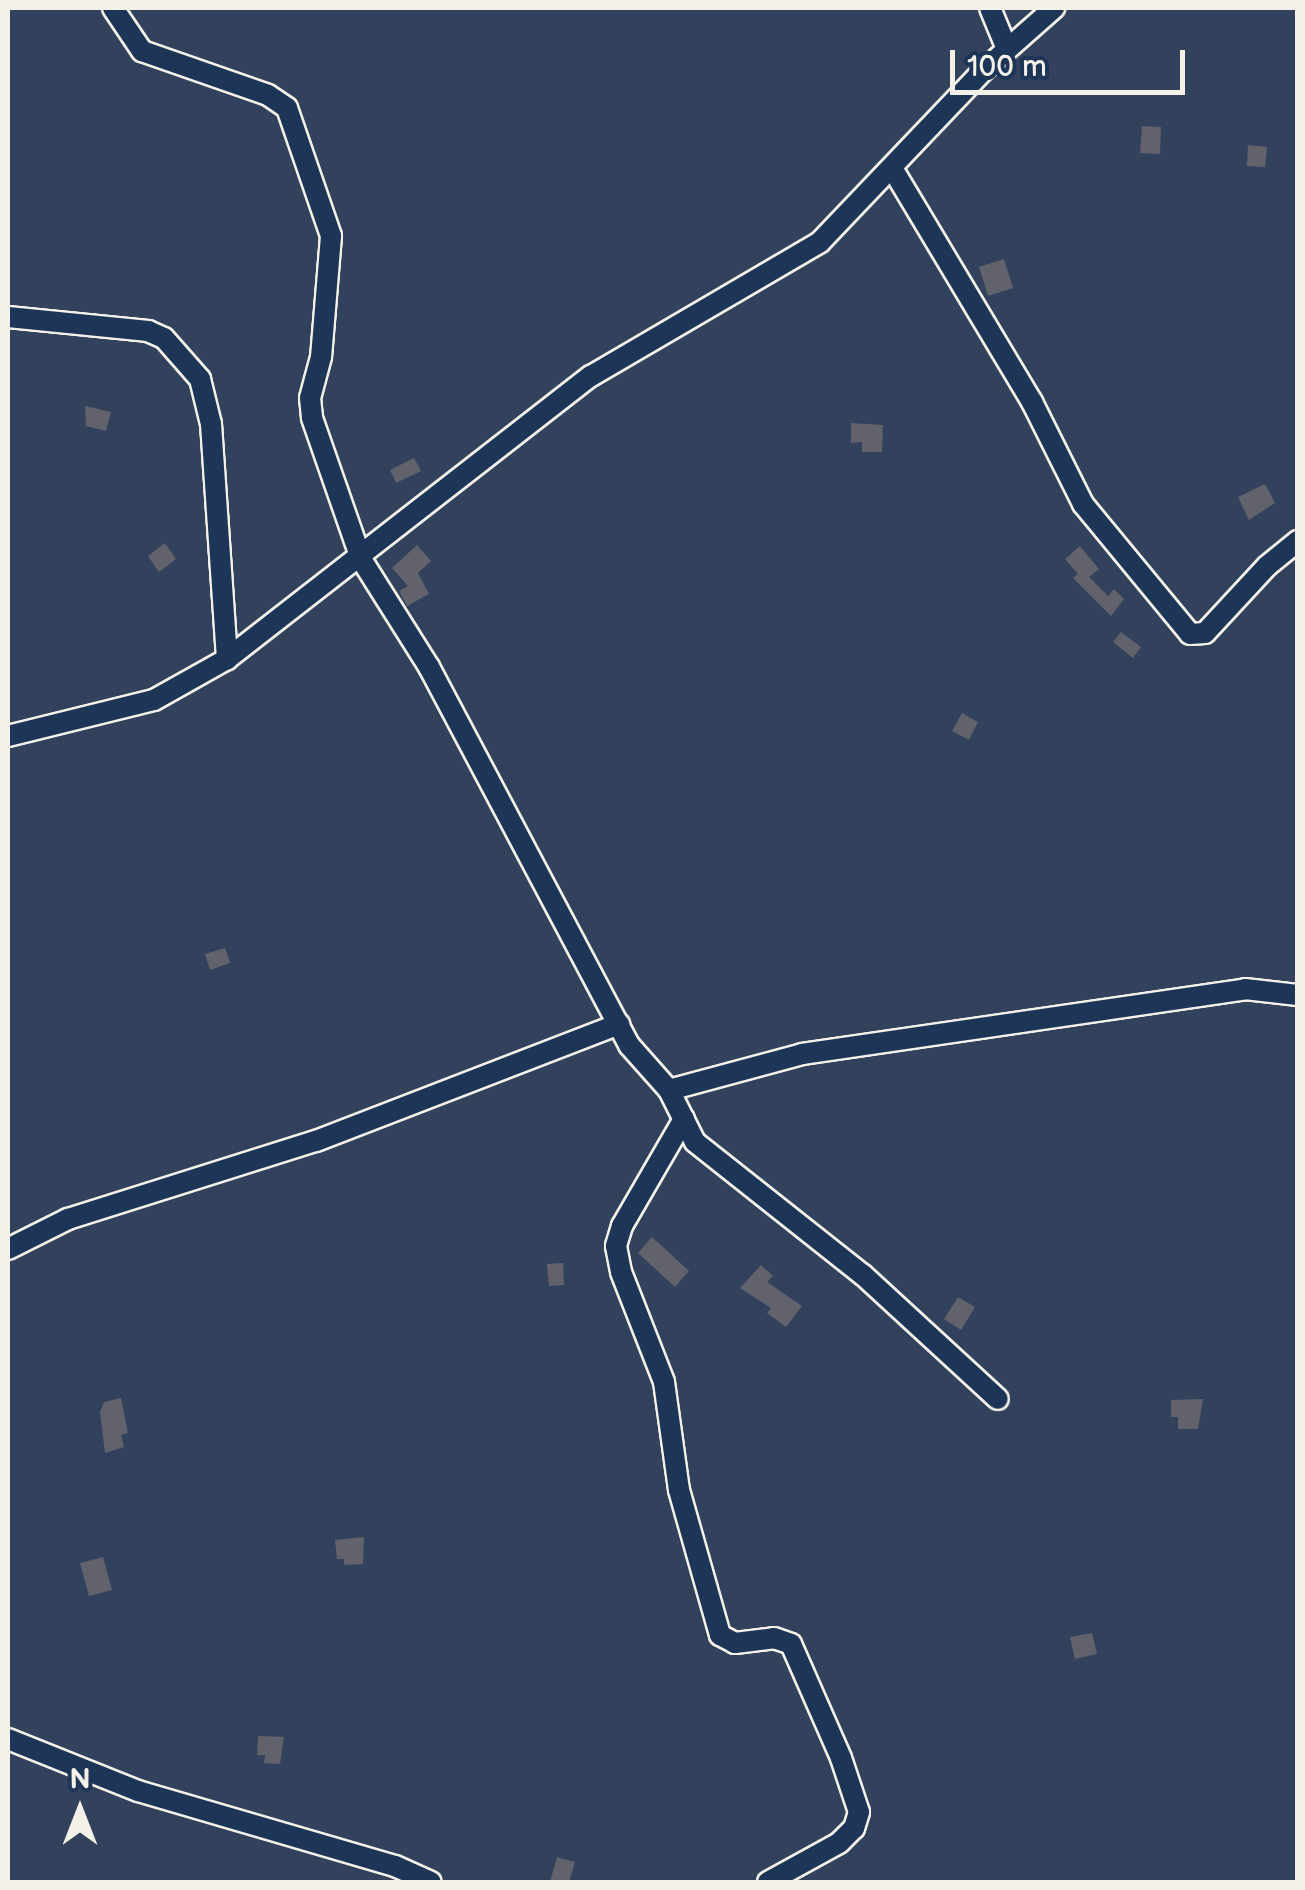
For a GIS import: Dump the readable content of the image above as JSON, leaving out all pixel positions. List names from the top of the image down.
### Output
{
  "scale_bar": "100 m",
  "north": "top"
}
